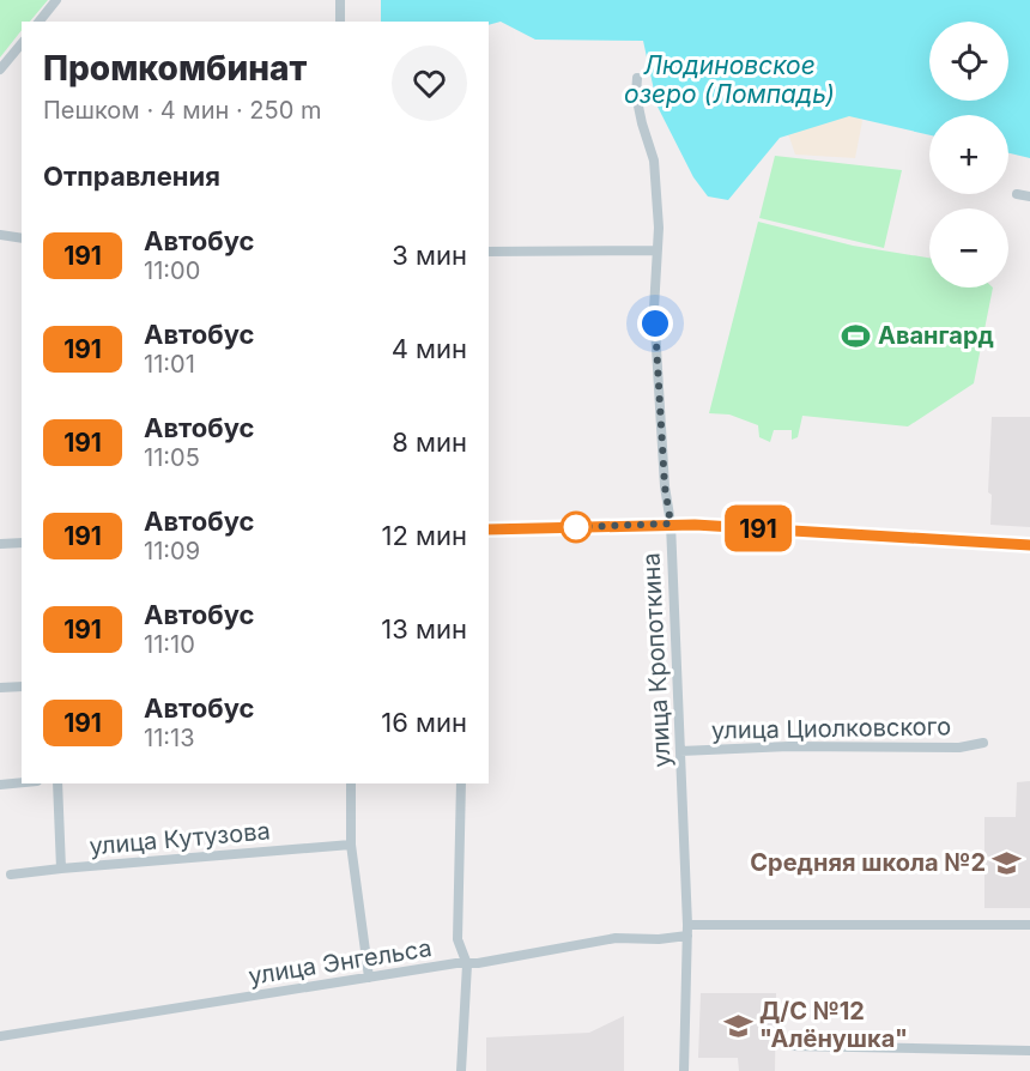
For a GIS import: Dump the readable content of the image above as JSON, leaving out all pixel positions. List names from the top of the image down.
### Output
{
  "streets": {
    "street": [
      "улица Кропоткина",
      "улица Циолковского",
      "улица Кутузова",
      "улица Энгельса"
    ]
  },
  "crossings": [
    ["улица Кропоткина", "улица Циолковского"],
    ["улица Кропоткина", "улица Энгельса"]
  ],
  "water": ["Людиновское озеро (Ломпадь)"],
  "places": {
    "sports": ["Авангард"],
    "school or university": ["Средняя школа №2", "Д/С №12 \"Алёнушка\""]
  },
  "lines": ["bus line 191"],
  "page": {
    "on_map": "191",
    "map_buttons": ["+", "−"],
    "heading": [
      ["Промкомбинат", "Пешком · 4 мин · 250 m"],
      "Отправления"
    ],
    "list": [
      {
        "mark": "191",
        "name": "Автобус",
        "note": "11:00",
        "value": "3 мин"
      },
      {
        "mark": "191",
        "name": "Автобус",
        "note": "11:01",
        "value": "4 мин"
      },
      {
        "mark": "191",
        "name": "Автобус",
        "note": "11:05",
        "value": "8 мин"
      },
      {
        "mark": "191",
        "name": "Автобус",
        "note": "11:09",
        "value": "12 мин"
      },
      {
        "mark": "191",
        "name": "Автобус",
        "note": "11:10",
        "value": "13 мин"
      },
      {
        "mark": "191",
        "name": "Автобус",
        "note": "11:13",
        "value": "16 мин"
      }
    ]
  }
}
